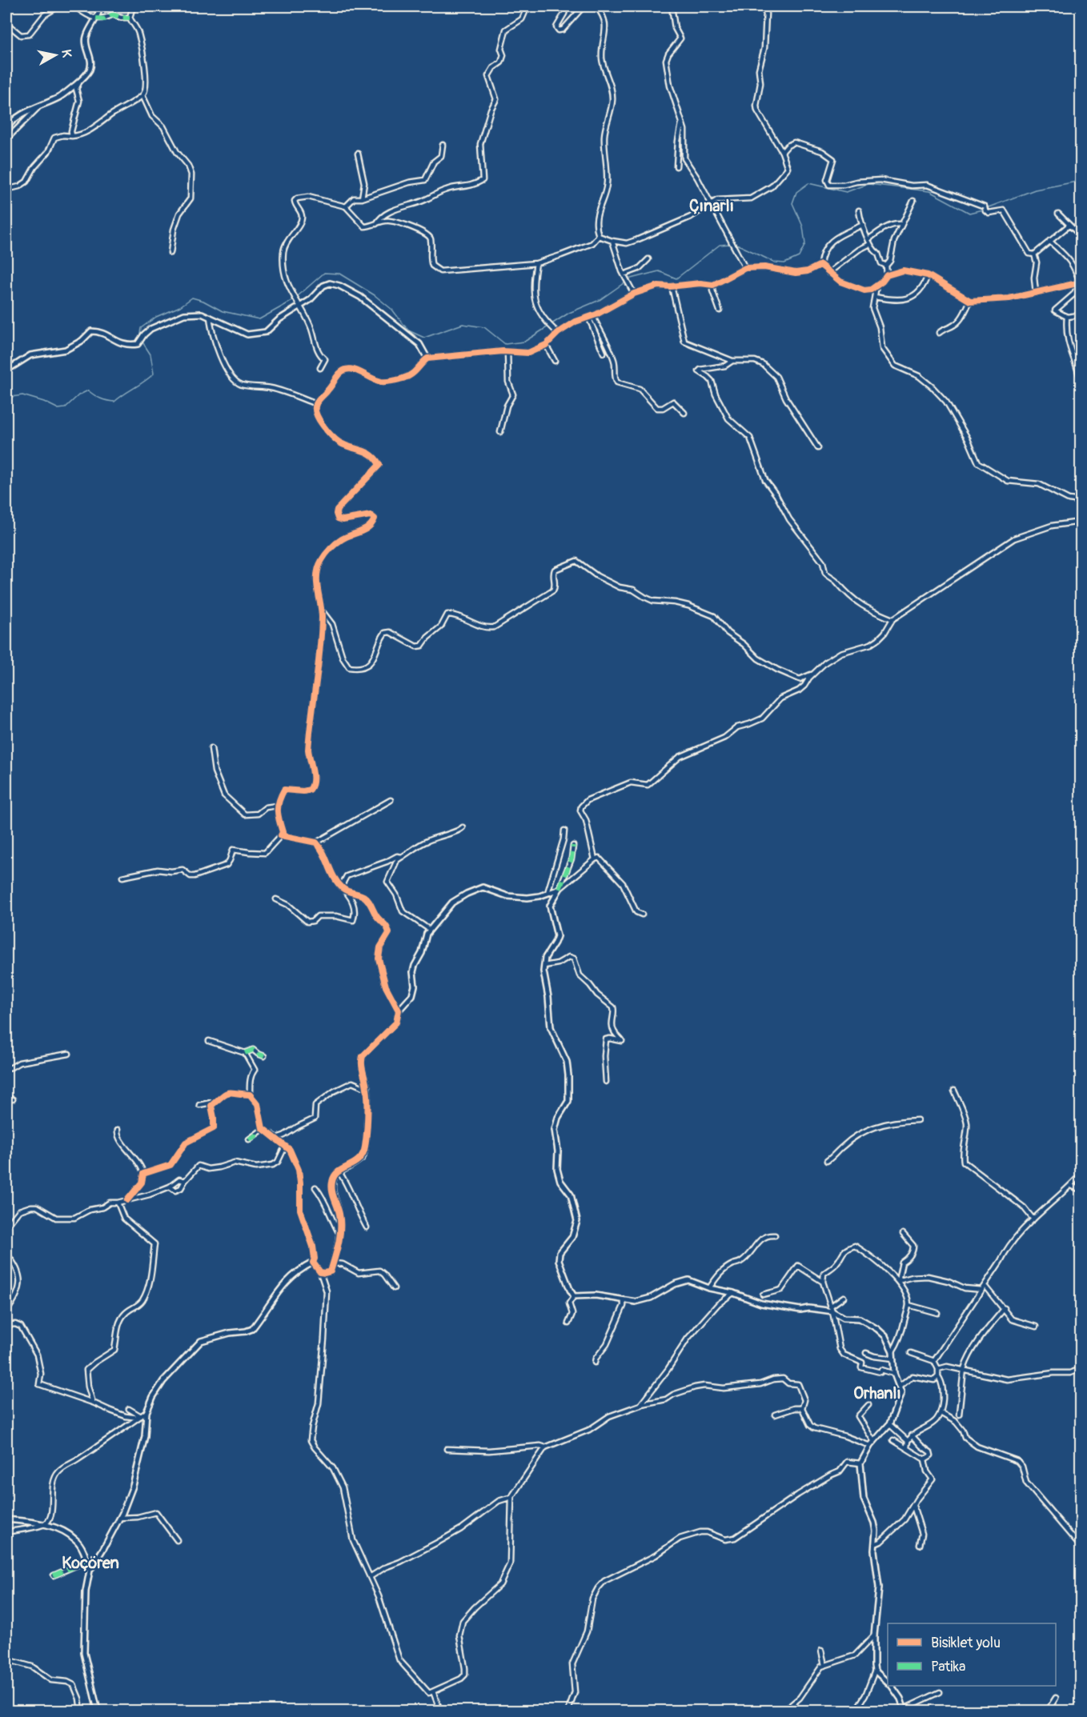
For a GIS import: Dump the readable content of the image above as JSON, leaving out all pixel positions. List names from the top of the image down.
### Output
{
  "districts": ["Çınarlı", "Orhanlı", "Koçören"],
  "legend": ["Bisiklet yolu", "Patika"],
  "north": "right"
}
